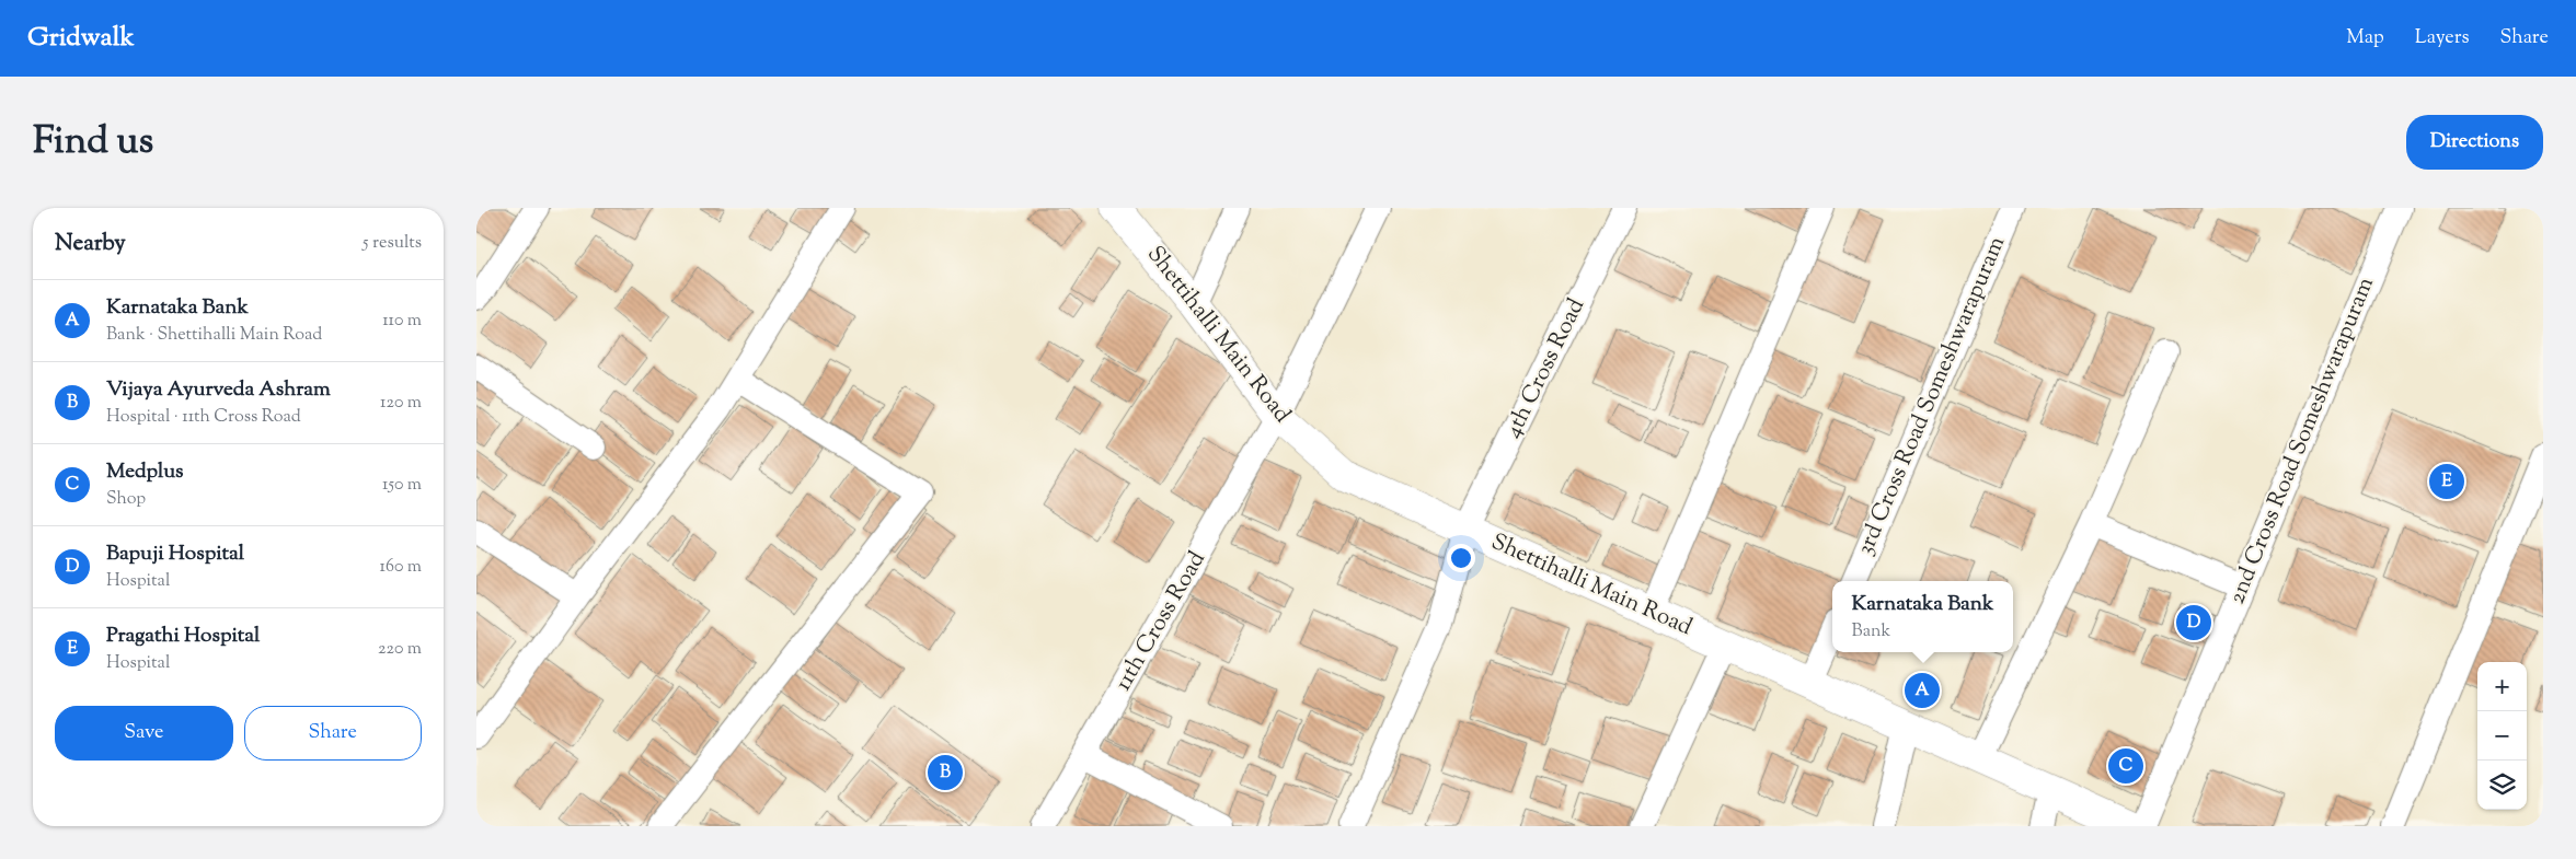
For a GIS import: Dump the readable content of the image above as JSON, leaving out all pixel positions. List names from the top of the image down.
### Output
{
  "streets": {
    "street": [
      "Shettihalli Main Road",
      "4th Cross Road",
      "3rd Cross Road Someshwarapuram",
      "2nd Cross Road Someshwarapuram",
      "11th Cross Road"
    ]
  },
  "crossings": [
    ["Shettihalli Main Road", "4th Cross Road"],
    ["Shettihalli Main Road", "11th Cross Road"]
  ],
  "page": {
    "header": "Gridwalk",
    "nav": ["Map", "Layers", "Share"],
    "title": "Find us",
    "buttons": [
      "Directions",
      ["Save", "Share"]
    ],
    "heading": ["Nearby", "5 results"],
    "list": [
      {
        "mark": "A",
        "name": "Karnataka Bank",
        "note": "Bank · Shettihalli Main Road",
        "value": "110 m"
      },
      {
        "mark": "B",
        "name": "Vijaya Ayurveda Ashram",
        "note": "Hospital · 11th Cross Road",
        "value": "120 m"
      },
      {
        "mark": "C",
        "name": "Medplus",
        "note": "Shop",
        "value": "150 m"
      },
      {
        "mark": "D",
        "name": "Bapuji Hospital",
        "note": "Hospital",
        "value": "160 m"
      },
      {
        "mark": "E",
        "name": "Pragathi Hospital",
        "note": "Hospital",
        "value": "220 m"
      }
    ],
    "pins": [
      "E",
      "D",
      "A",
      "C",
      "B"
    ],
    "popup": ["Karnataka Bank", "Bank"],
    "map_buttons": ["+", "−"]
  }
}
